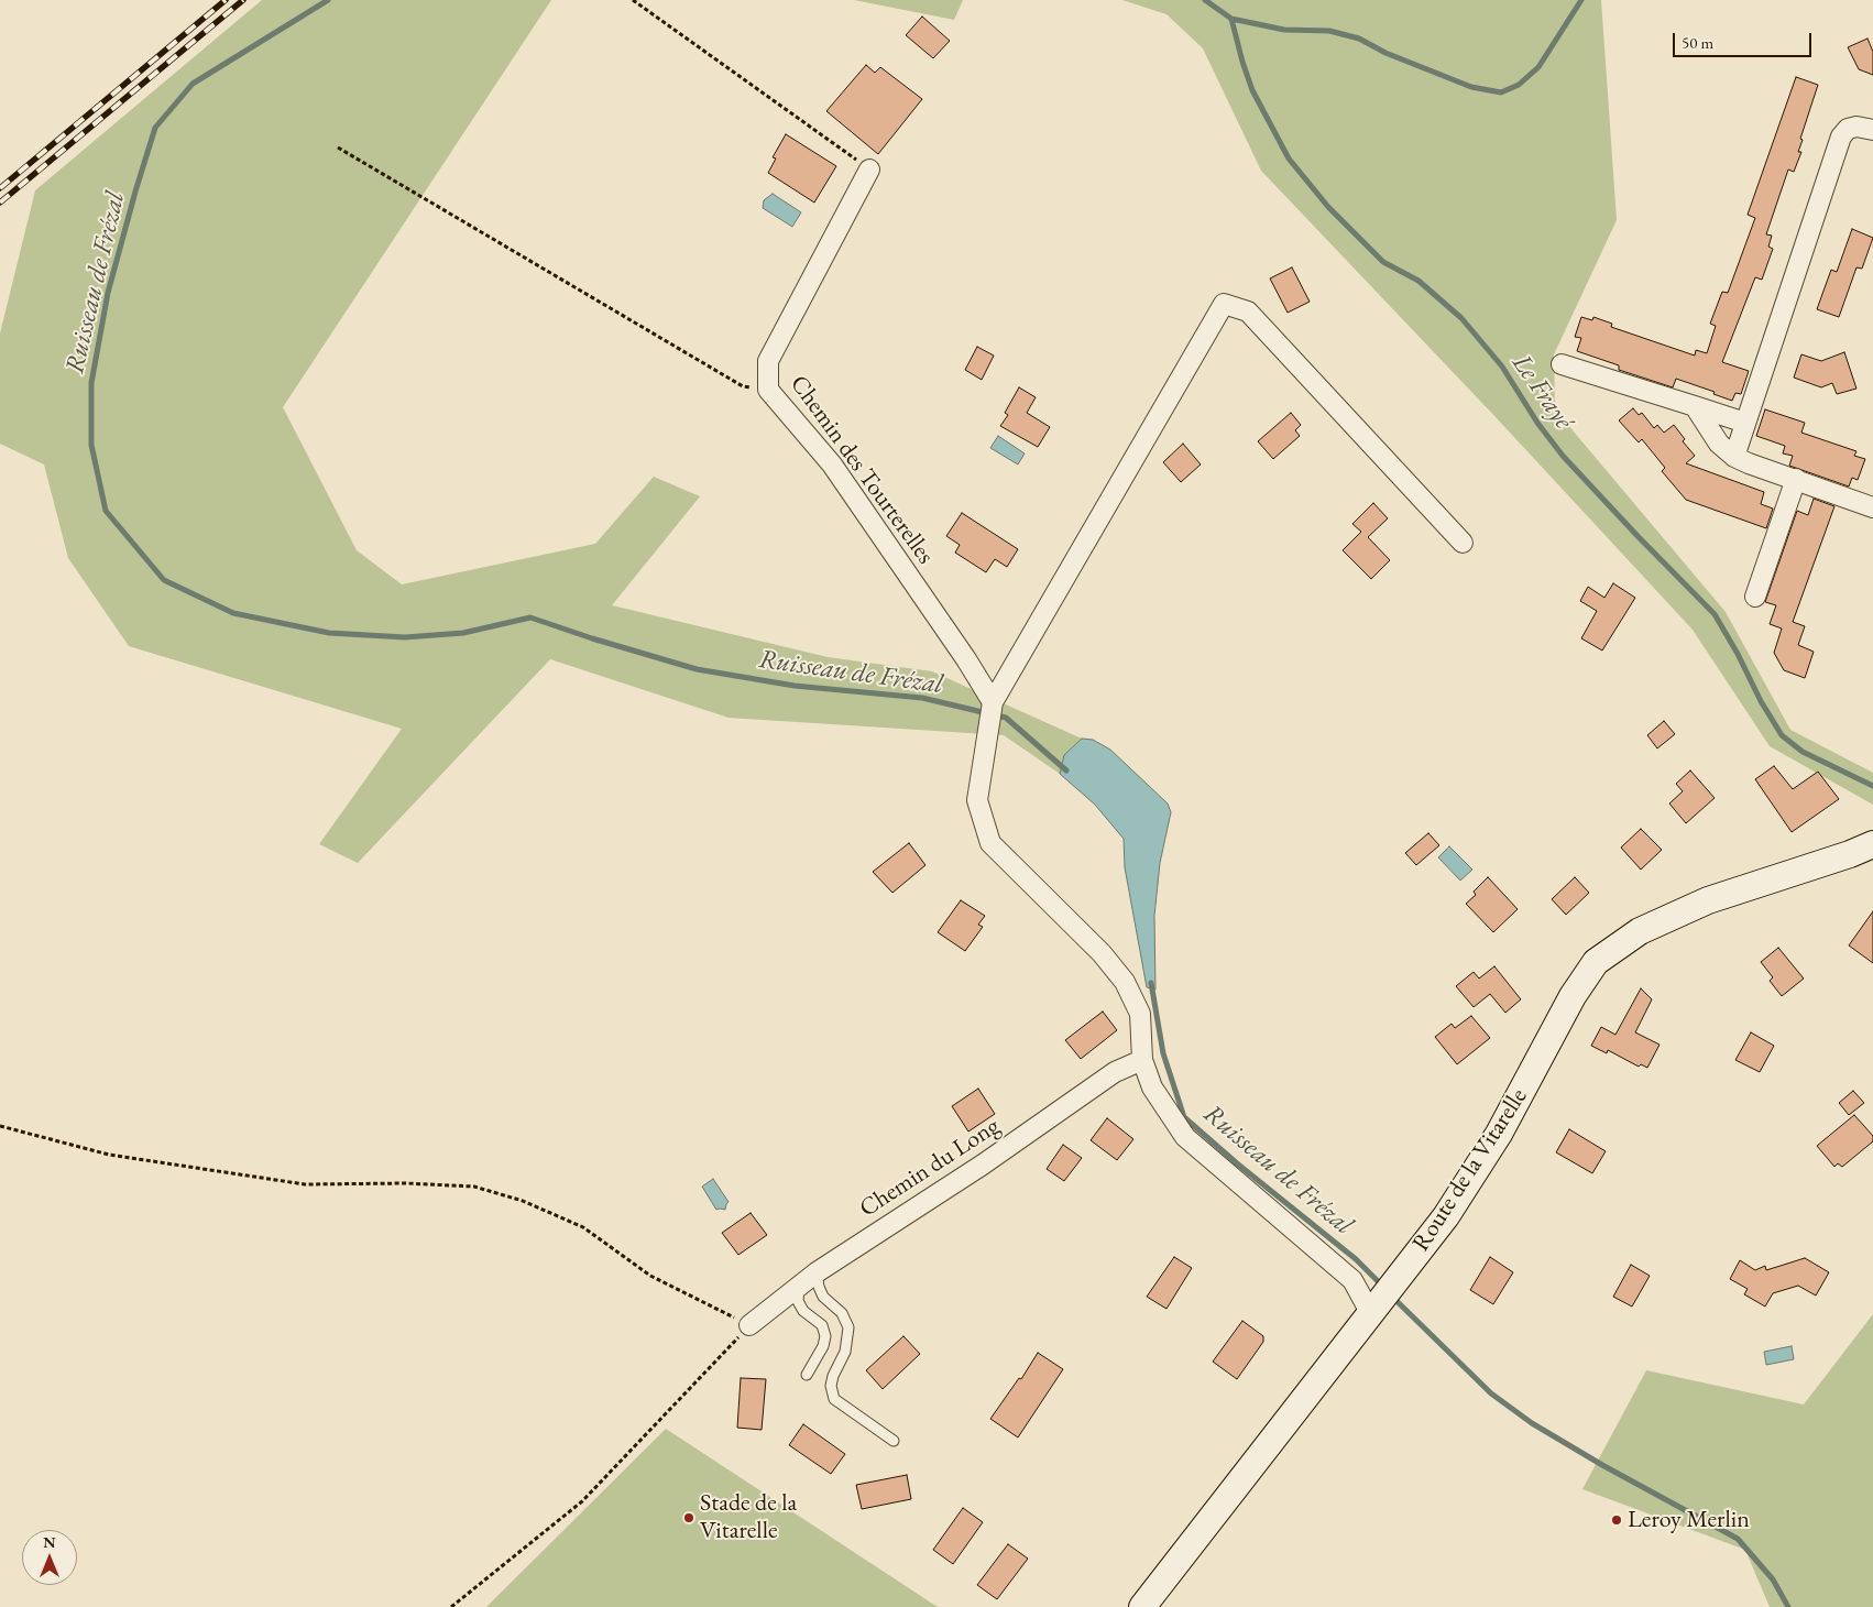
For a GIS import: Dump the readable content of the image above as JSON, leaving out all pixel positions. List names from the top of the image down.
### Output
{
  "streets": {
    "street": ["Chemin des Tourterelles", "Chemin du Long", "Route de la Vitarelle"]
  },
  "water": ["Ruisseau de Frézal", "Le Frayé"],
  "places": ["Stade de la Vitarelle", "Leroy Merlin"],
  "scale_bar": "50 m",
  "north": "top"
}
